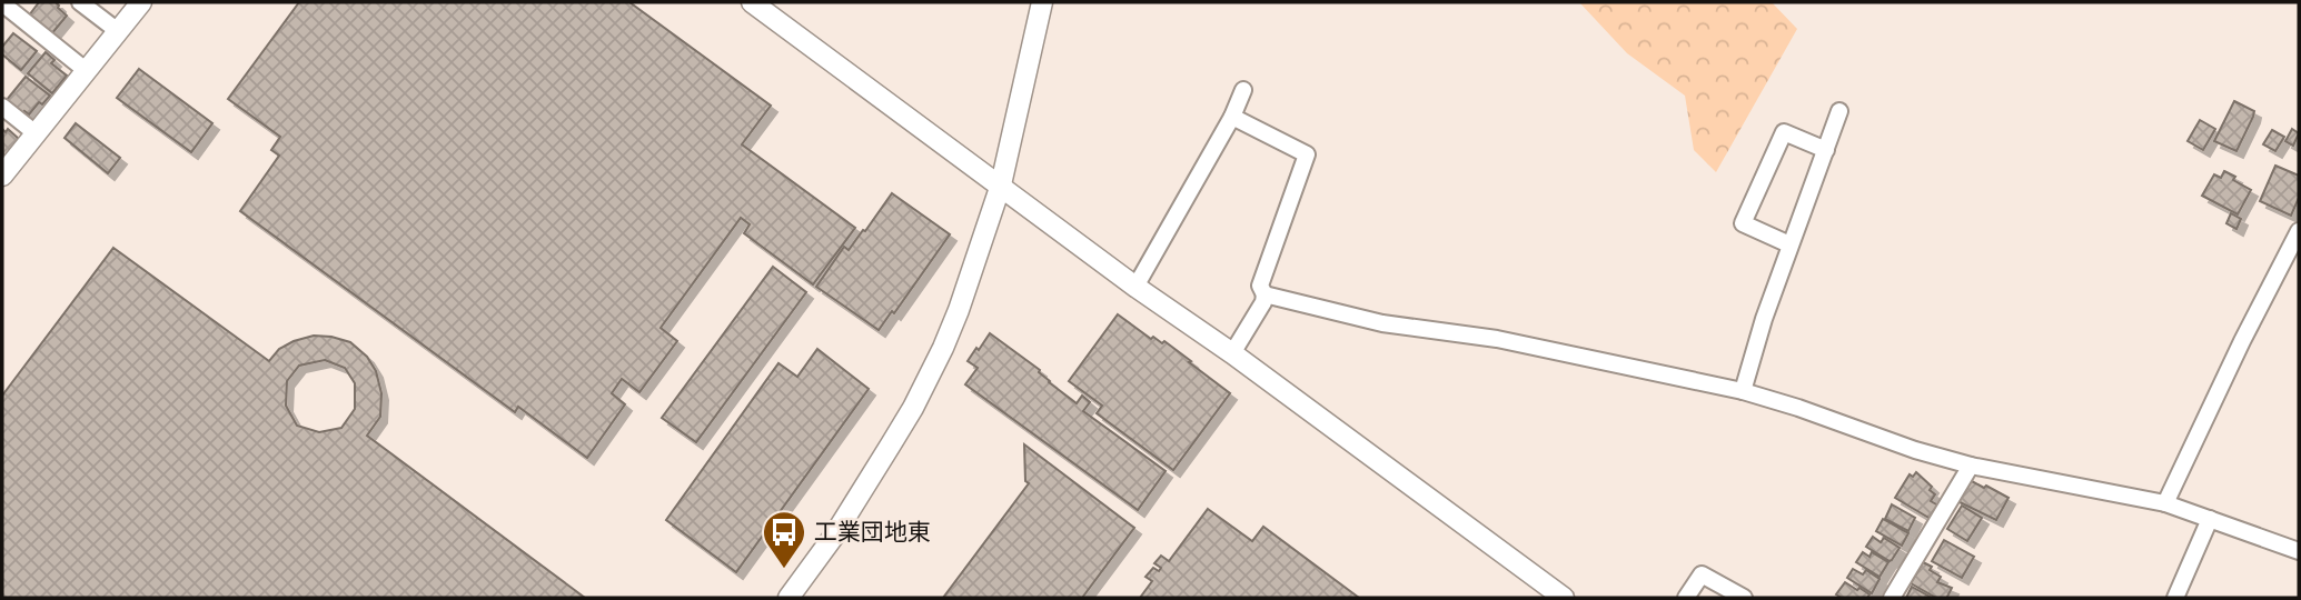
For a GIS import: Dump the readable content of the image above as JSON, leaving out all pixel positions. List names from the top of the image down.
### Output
{
  "places": {
    "bus stop": ["工業団地東"]
  }
}
